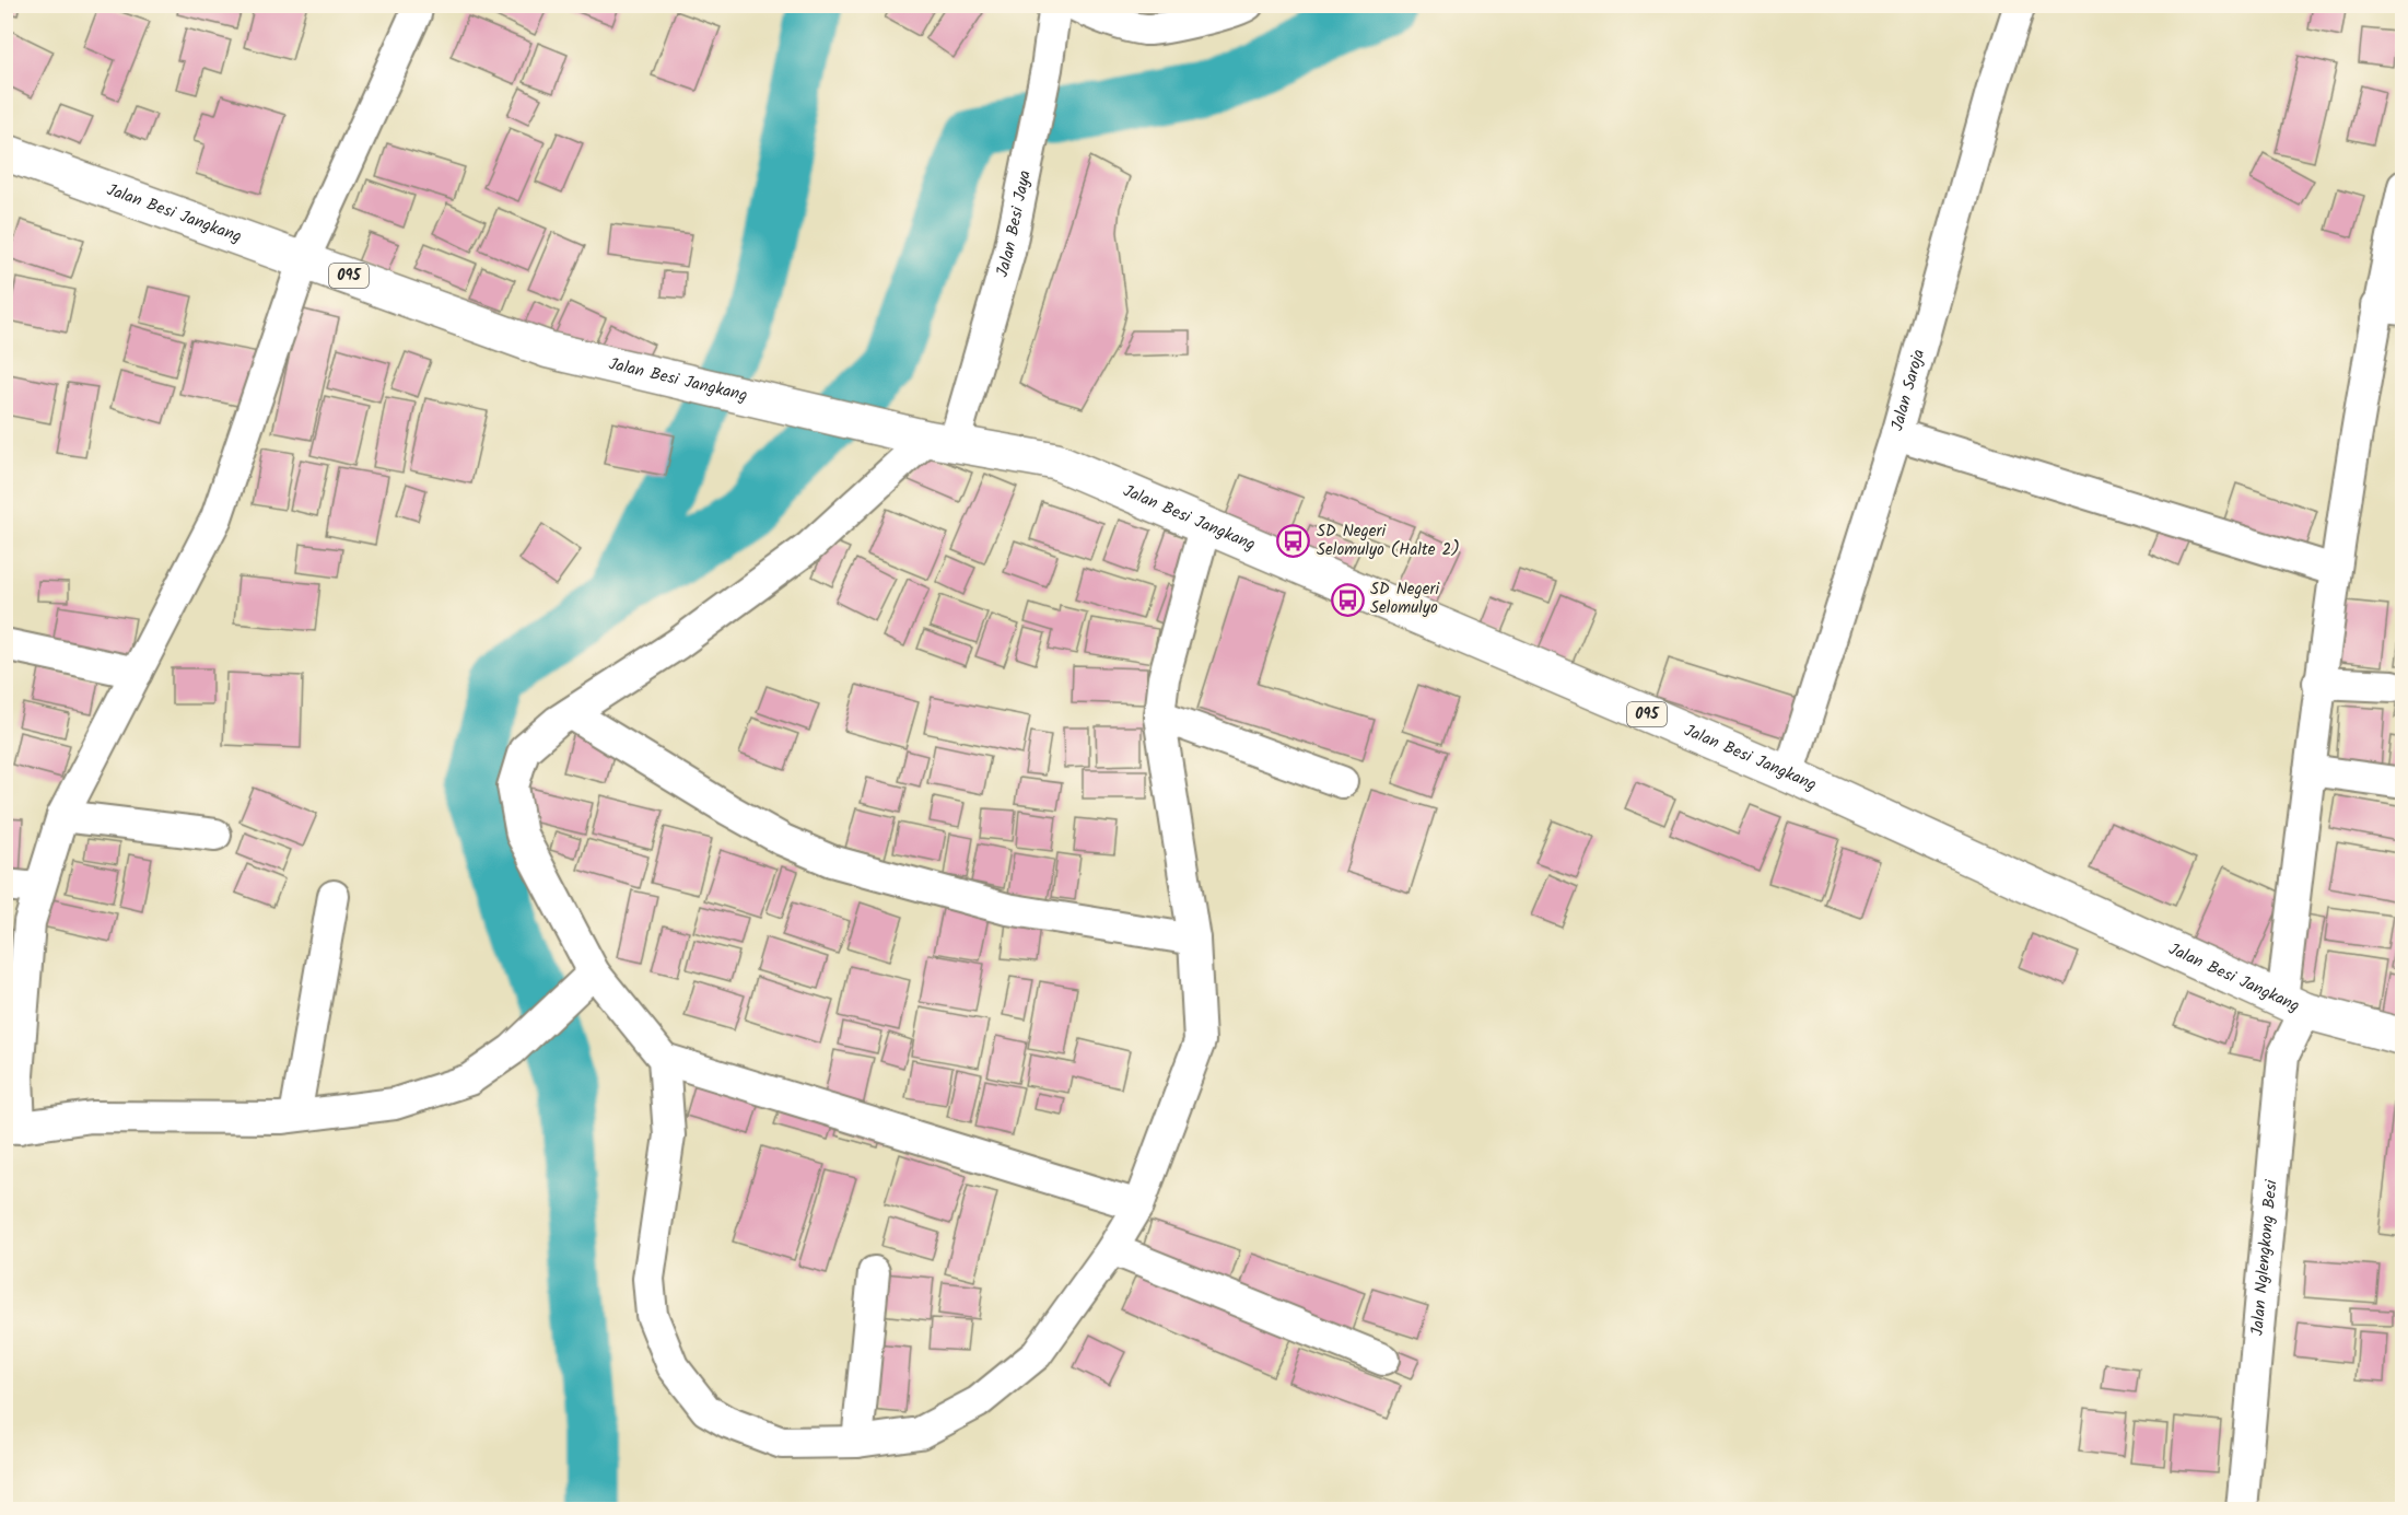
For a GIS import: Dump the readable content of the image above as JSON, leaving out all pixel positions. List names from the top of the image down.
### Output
{
  "streets": {
    "main road": ["Jalan Besi Jangkang", "095"],
    "street": ["Jalan Besi Jaya", "Jalan Saroja", "Jalan Nglengkong Besi"]
  },
  "crossings": [
    ["Jalan Besi Jangkang", "Jalan Besi Jaya"],
    ["Jalan Besi Jangkang", "Jalan Saroja"],
    ["Jalan Besi Jangkang", "Jalan Nglengkong Besi"]
  ],
  "places": {
    "bus stop": ["SD Negeri Selomulyo (Halte 2)", "SD Negeri Selomulyo"]
  }
}
